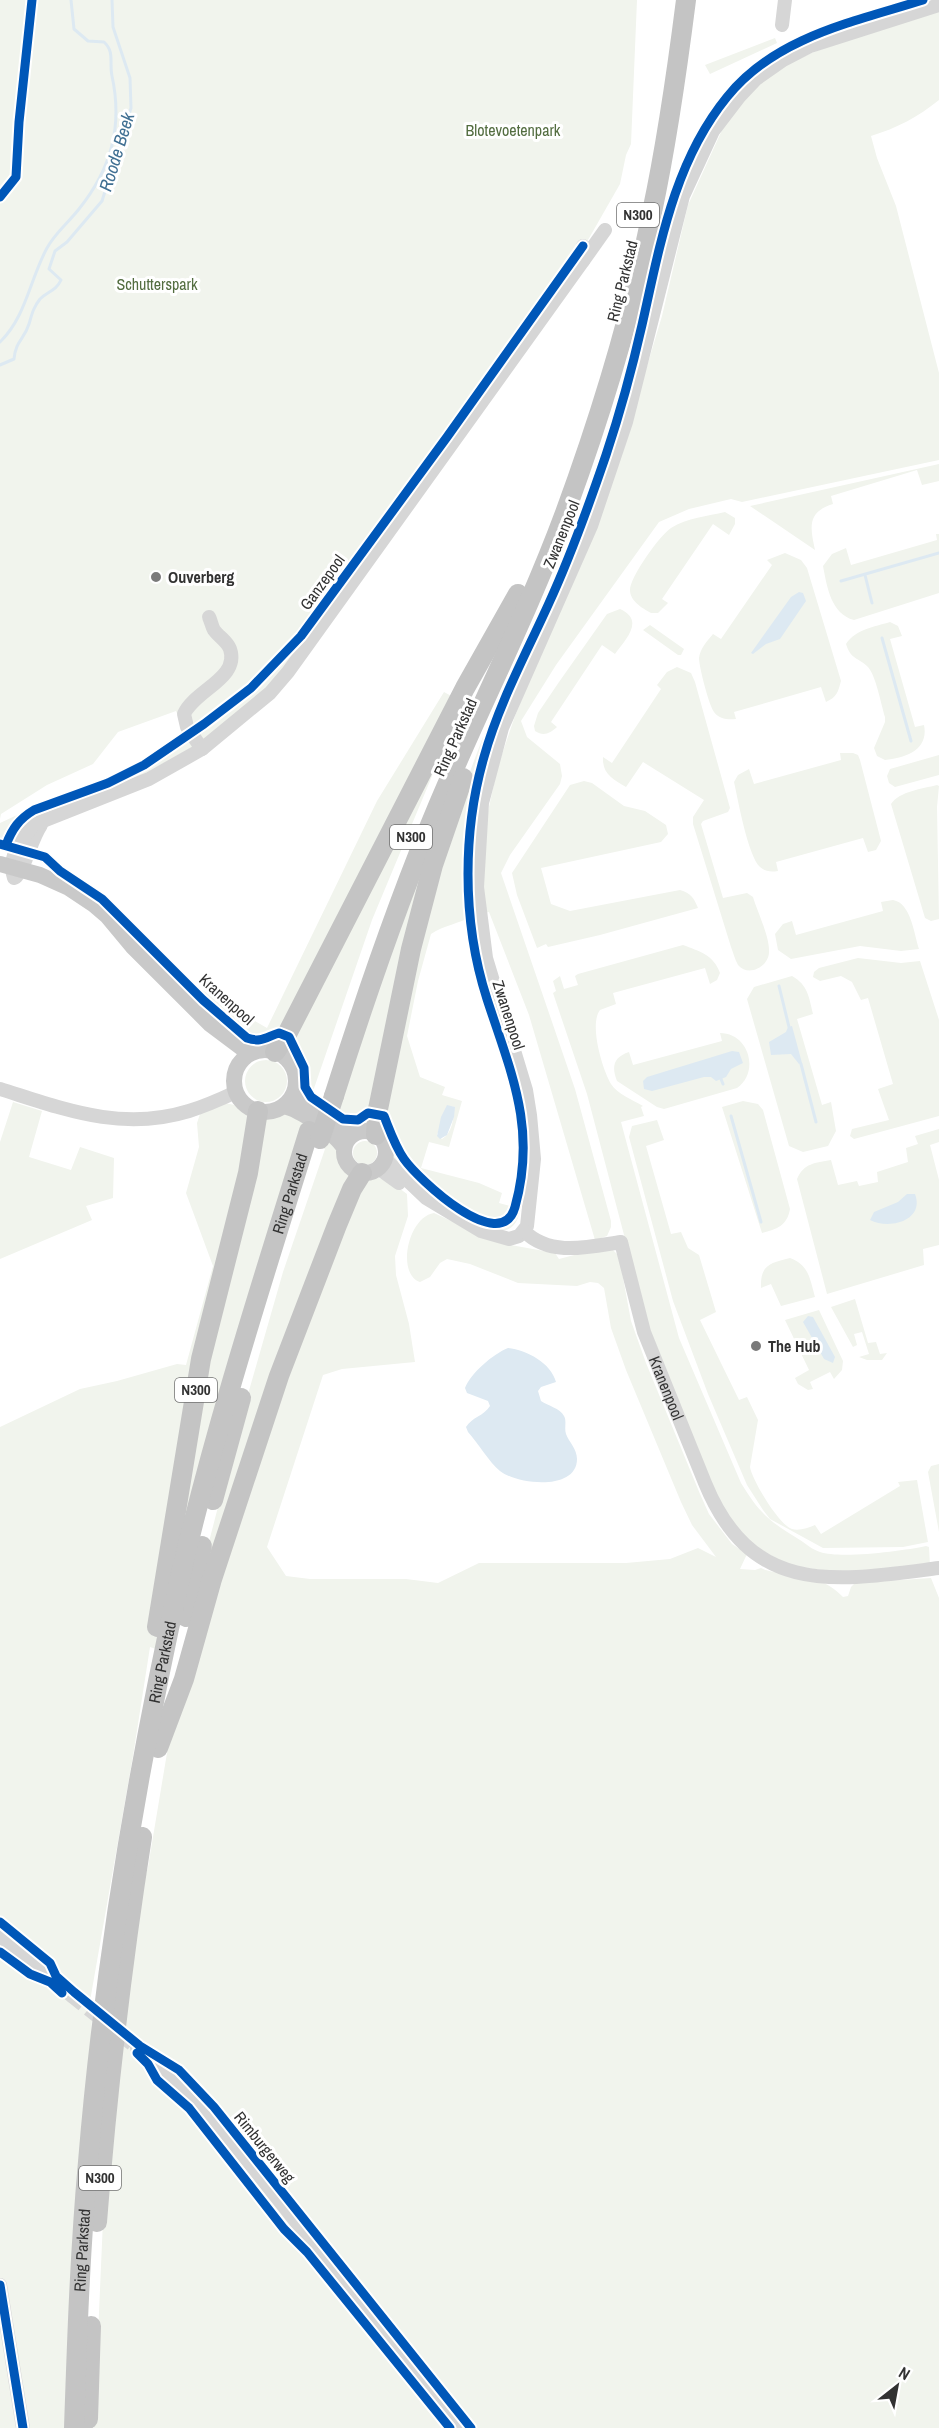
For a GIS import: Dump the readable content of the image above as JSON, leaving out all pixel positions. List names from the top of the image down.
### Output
{
  "streets": {
    "highway": ["N300", "Ring Parkstad"],
    "main road": ["Kranenpool"],
    "street": ["Zwanenpool", "Ganzepool", "Rimburgerweg"]
  },
  "crossings": [
    ["N300", "Ring Parkstad"],
    ["N300", "Kranenpool"],
    ["Zwanenpool", "Kranenpool"],
    ["Ganzepool", "Kranenpool"]
  ],
  "water": ["Roode Beek"],
  "parks": ["Blotevoetenpark", "Schutterspark"],
  "places": ["Ouverberg", "The Hub"],
  "north": "top right"
}
